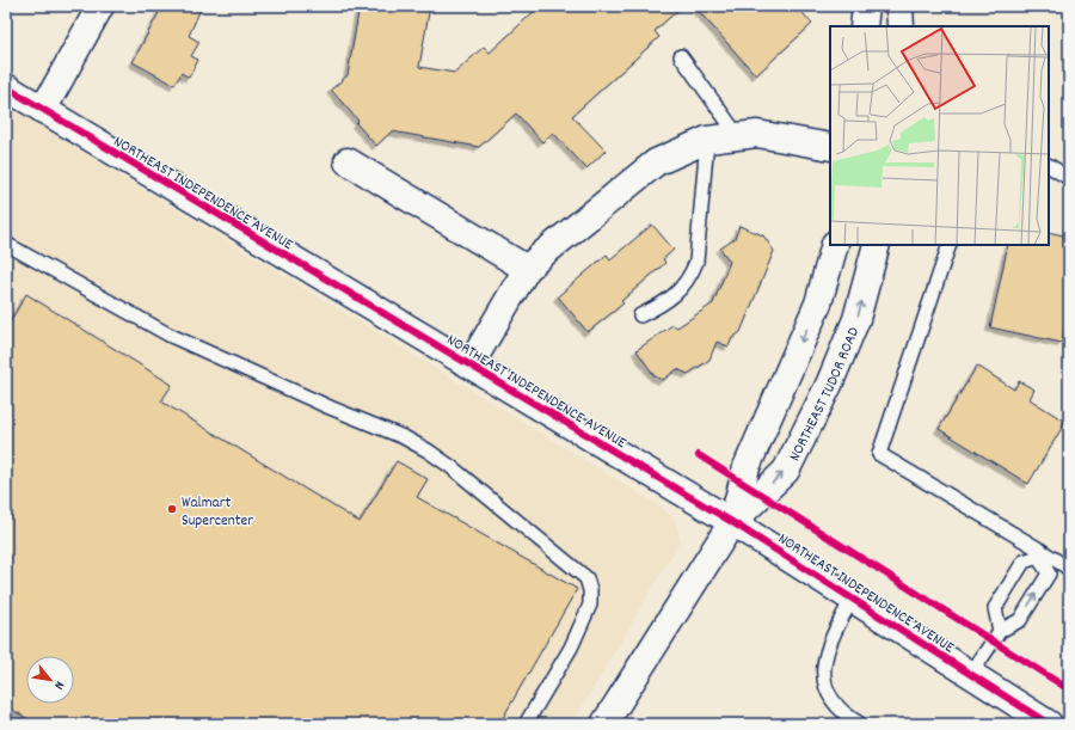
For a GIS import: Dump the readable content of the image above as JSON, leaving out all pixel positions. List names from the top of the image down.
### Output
{
  "streets": {
    "street": ["NORTHEAST INDEPENDENCE AVENUE", "NORTHEAST TUDOR ROAD"]
  },
  "crossings": [
    ["NORTHEAST INDEPENDENCE AVENUE", "NORTHEAST TUDOR ROAD"]
  ],
  "places": ["Walmart Supercenter"],
  "north": "bottom right"
}
